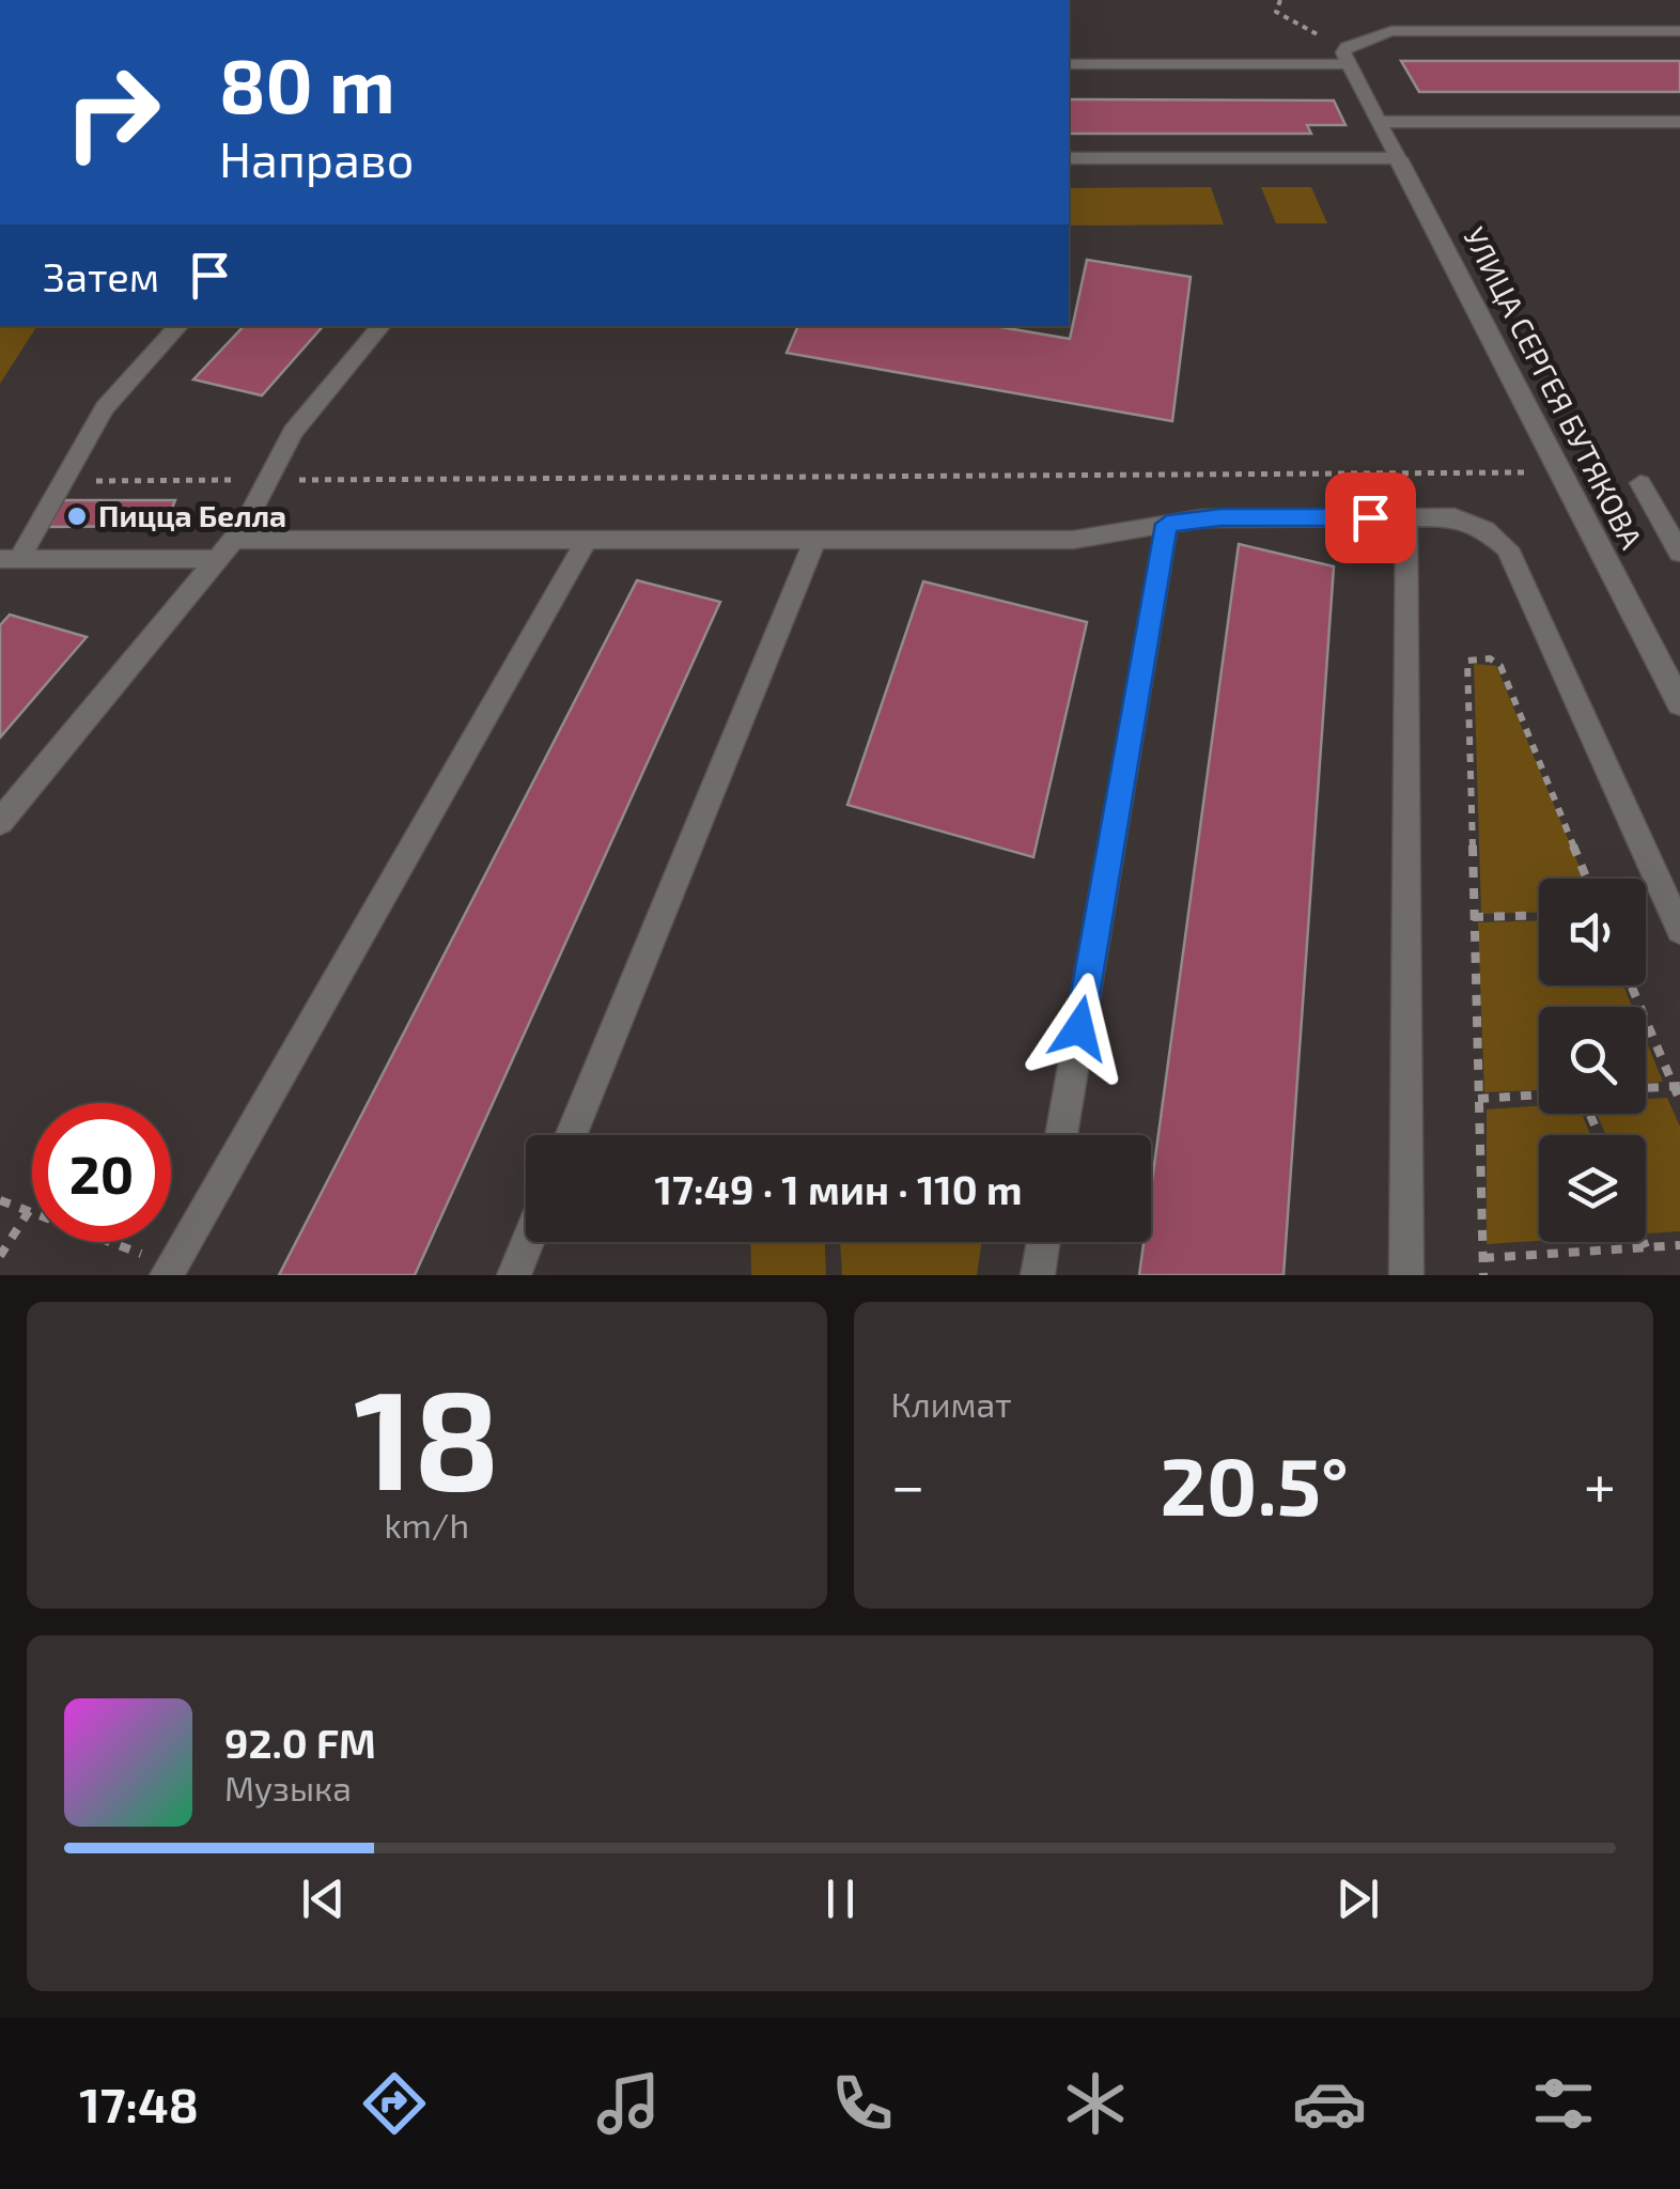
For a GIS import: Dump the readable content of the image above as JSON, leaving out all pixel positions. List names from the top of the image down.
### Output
{
  "streets": {
    "street": ["УЛИЦА СЕРГЕЯ БУТЯКОВА"]
  },
  "places": ["Пицца Белла"],
  "page": {
    "turn": ["80 m", "Направо"],
    "then": "Затем",
    "limit": "20",
    "trip": "17:49 · 1 мин · 110 m",
    "tile": [
      ["18", "km/h"],
      "Климат"
    ],
    "heat": ["−", "20.5°", "+"],
    "song": ["92.0 FM", "Музыка"],
    "tabs": "17:48"
  }
}
